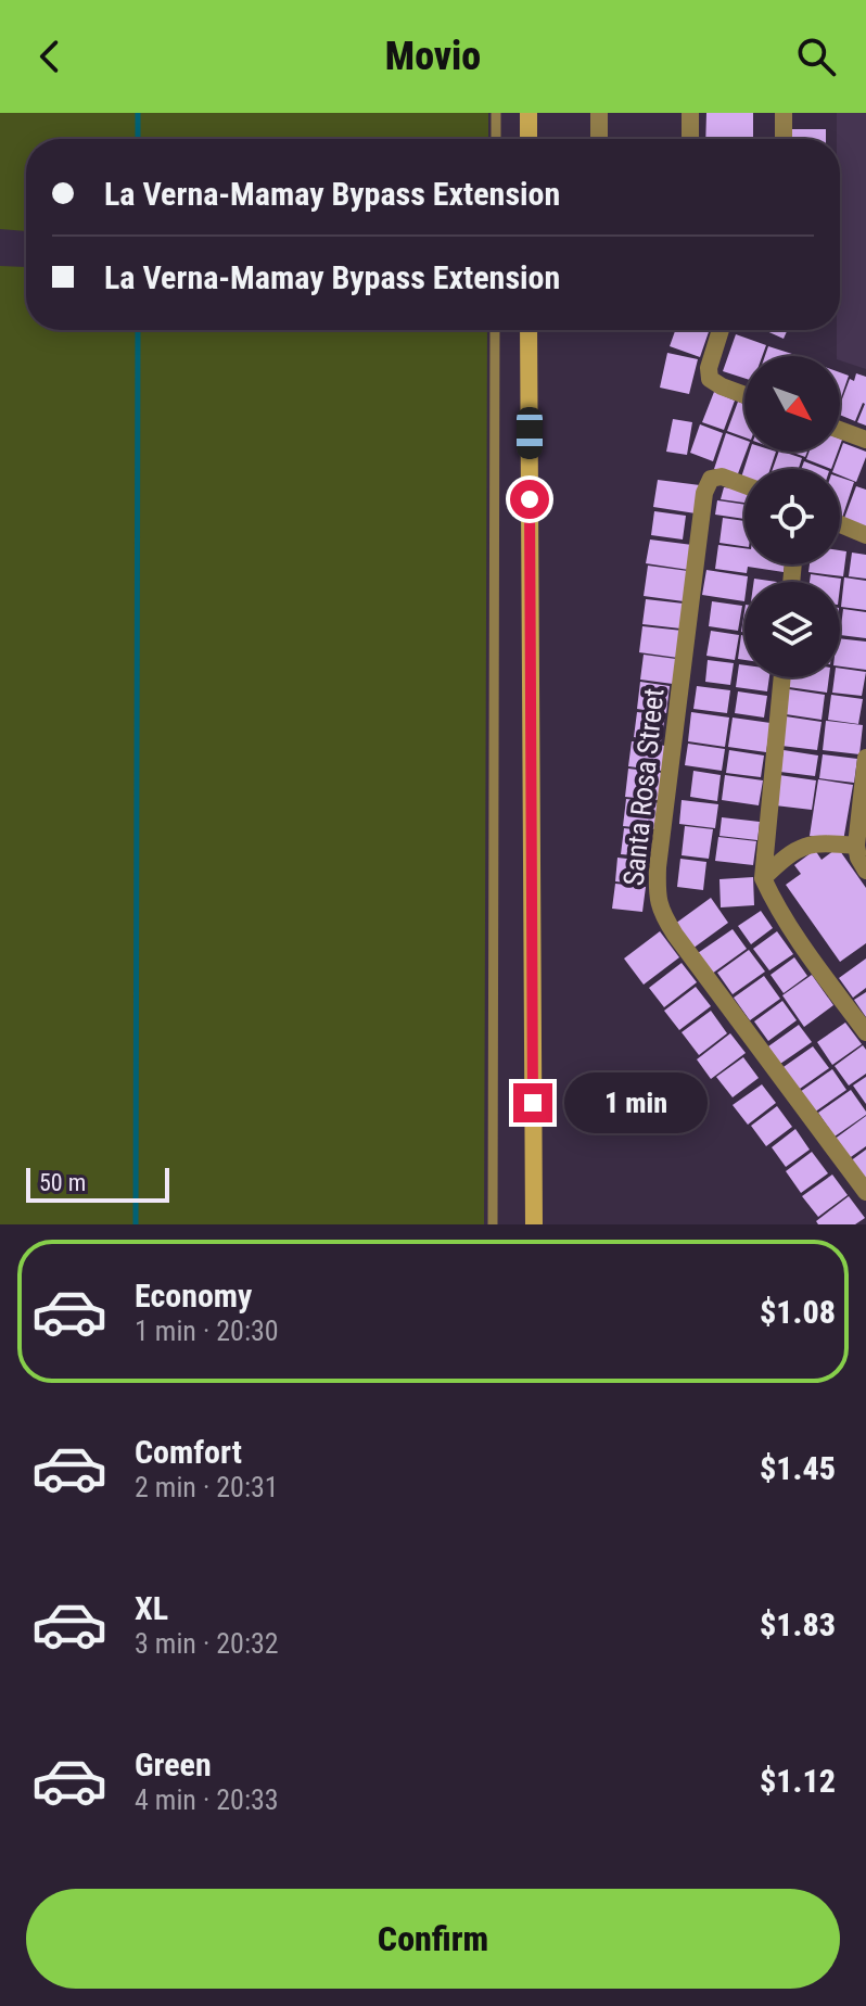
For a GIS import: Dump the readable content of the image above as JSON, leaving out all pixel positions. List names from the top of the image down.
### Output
{
  "streets": {
    "street": ["Santa Rosa Street"]
  },
  "scale_bar": "50 m",
  "north": "bottom right",
  "page": {
    "header": "Movio",
    "banner": ["La Verna-Mamay Bypass Extension", "La Verna-Mamay Bypass Extension"],
    "bubble": "1 min",
    "scale": "50 m",
    "list": [
      {
        "name": "Economy",
        "note": "1 min · 20:30",
        "value": "$1.08"
      },
      {
        "name": "Comfort",
        "note": "2 min · 20:31",
        "value": "$1.45"
      },
      {
        "name": "XL",
        "note": "3 min · 20:32",
        "value": "$1.83"
      },
      {
        "name": "Green",
        "note": "4 min · 20:33",
        "value": "$1.12"
      }
    ],
    "buttons": "Confirm"
  }
}
